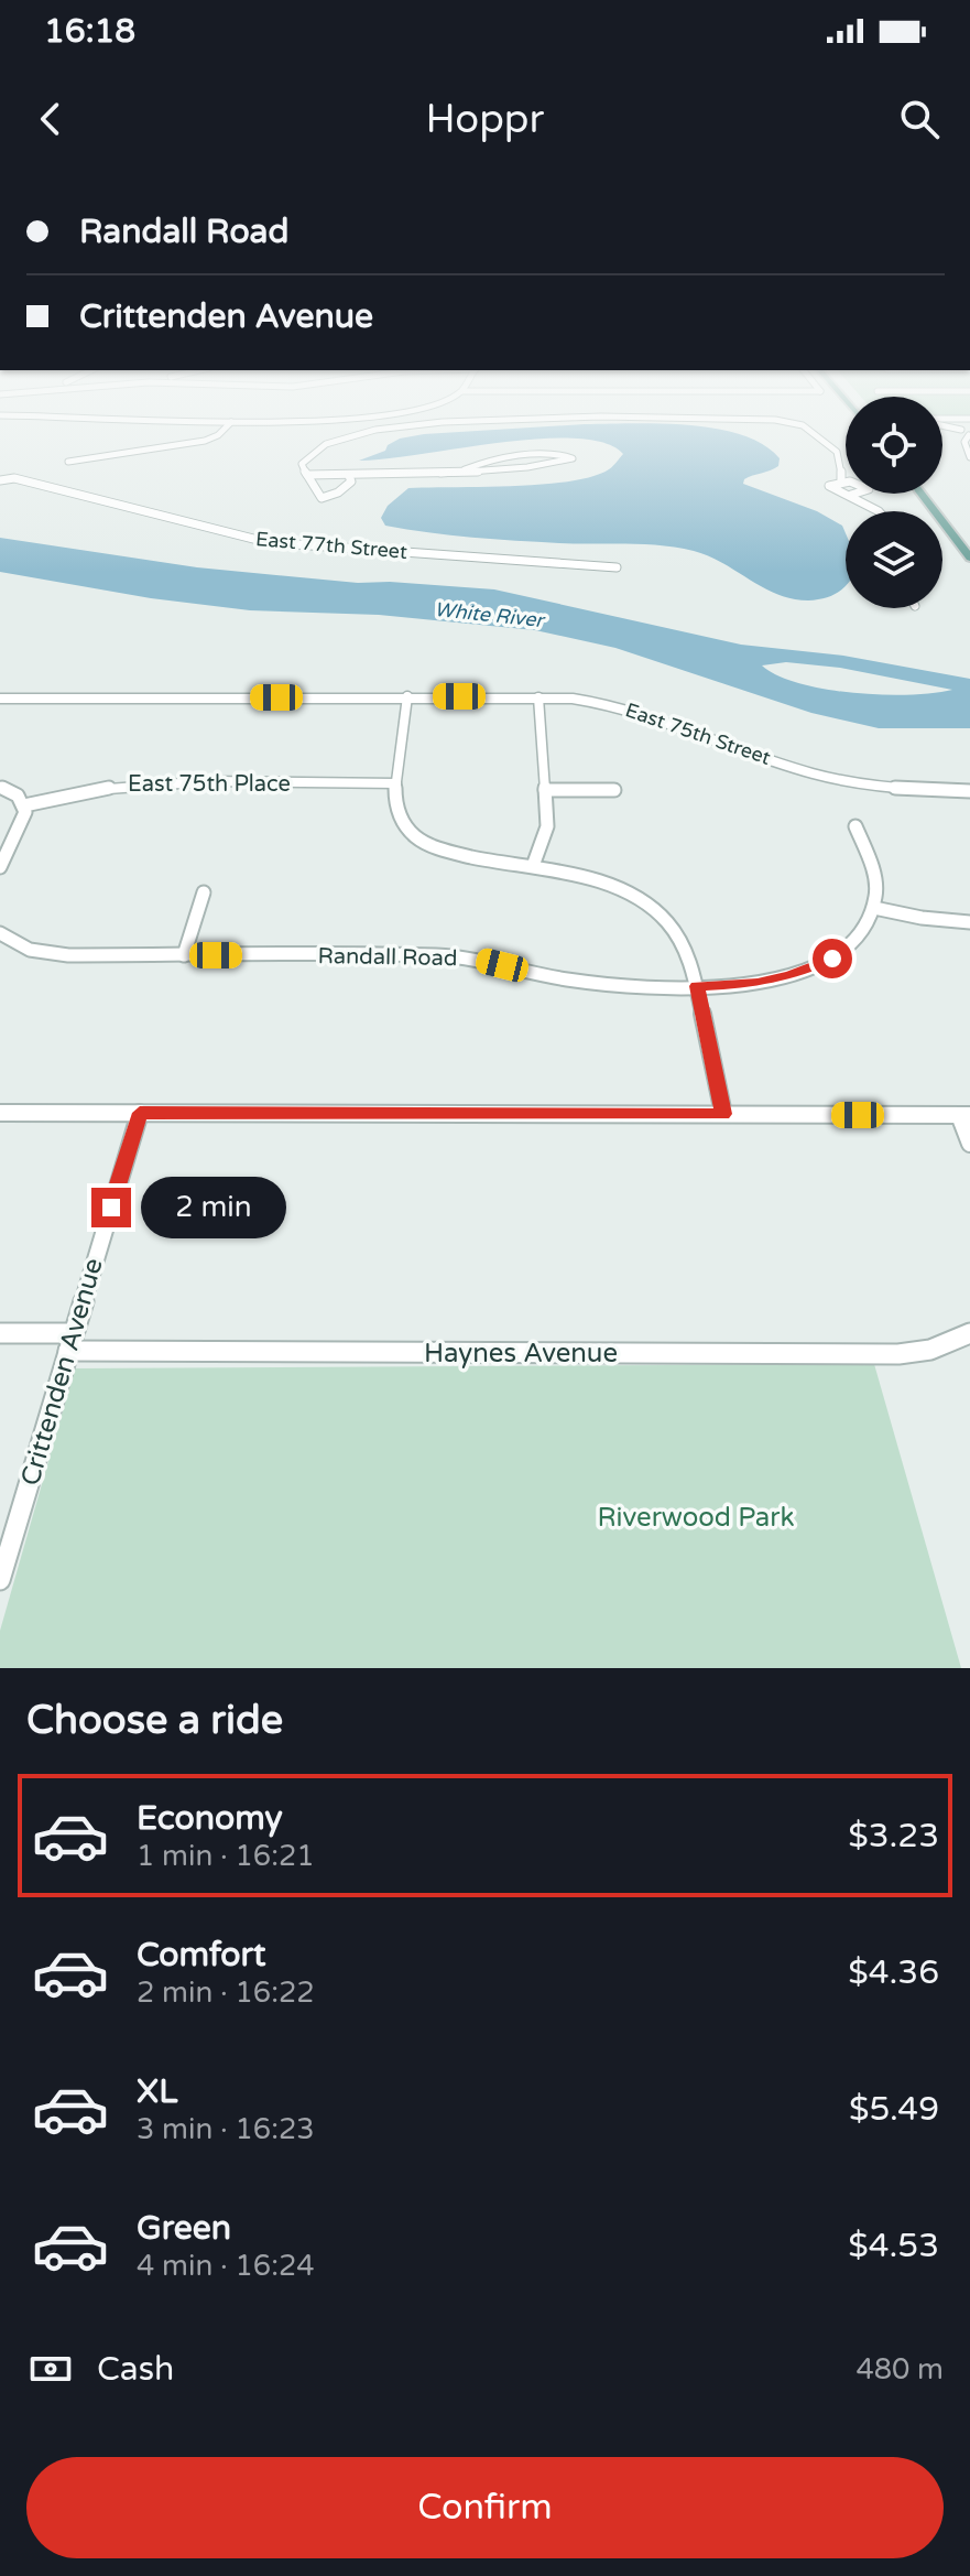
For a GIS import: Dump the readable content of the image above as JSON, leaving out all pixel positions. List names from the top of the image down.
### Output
{
  "streets": {
    "street": [
      "East 77th Street",
      "East 75th Street",
      "East 75th Place",
      "Randall Road",
      "Haynes Avenue",
      "Crittenden Avenue"
    ]
  },
  "crossings": [
    ["Haynes Avenue", "Crittenden Avenue"]
  ],
  "water": ["White River"],
  "parks": ["Riverwood Park"],
  "page": {
    "status": "16:18",
    "header": "Hoppr",
    "banner": ["Randall Road", "Crittenden Avenue"],
    "bubble": "2 min",
    "heading": "Choose a ride",
    "list": [
      {
        "name": "Economy",
        "note": "1 min · 16:21",
        "value": "$3.23"
      },
      {
        "name": "Comfort",
        "note": "2 min · 16:22",
        "value": "$4.36"
      },
      {
        "name": "XL",
        "note": "3 min · 16:23",
        "value": "$5.49"
      },
      {
        "name": "Green",
        "note": "4 min · 16:24",
        "value": "$4.53"
      }
    ],
    "pay": ["Cash", "480 m"],
    "buttons": "Confirm"
  }
}
